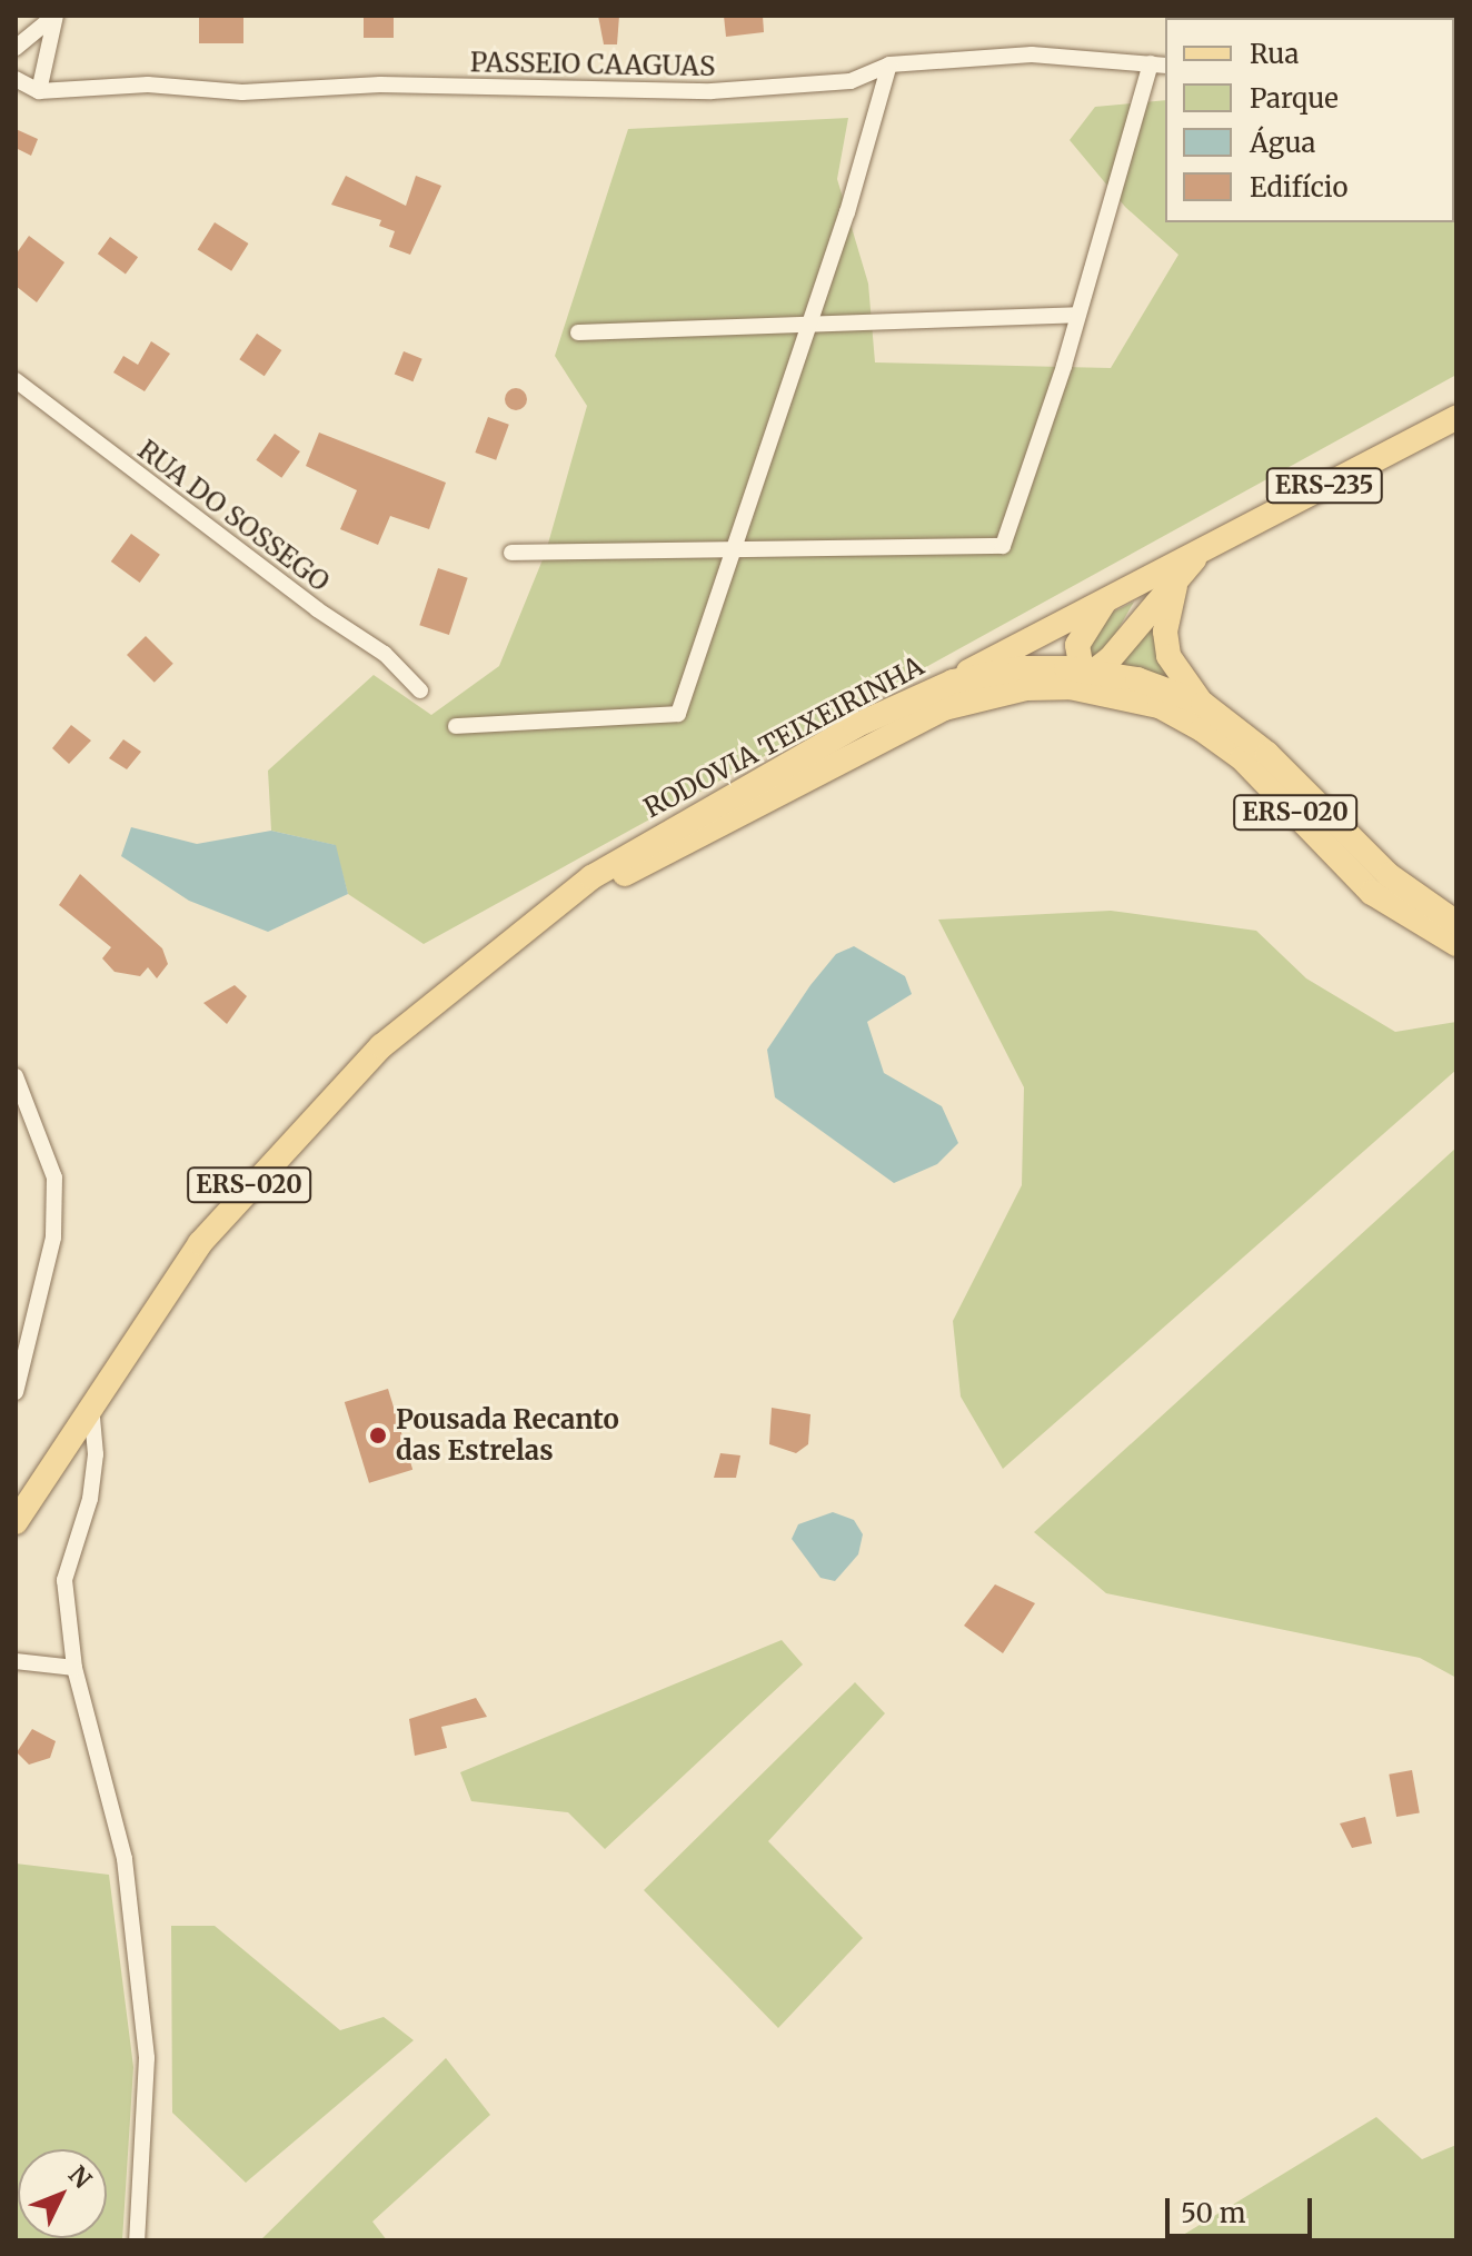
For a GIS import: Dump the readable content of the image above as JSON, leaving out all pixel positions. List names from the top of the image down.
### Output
{
  "streets": {
    "main road": ["ERS-235", "RODOVIA TEIXEIRINHA", "ERS-020"],
    "street": ["PASSEIO CAAGUAS", "RUA DO SOSSEGO"]
  },
  "crossings": [
    ["ERS-235", "RODOVIA TEIXEIRINHA"]
  ],
  "places": ["Pousada Recanto das Estrelas"],
  "legend": [
    "Rua",
    "Parque",
    "Água",
    "Edifício"
  ],
  "scale_bar": "50 m",
  "north": "top right"
}
